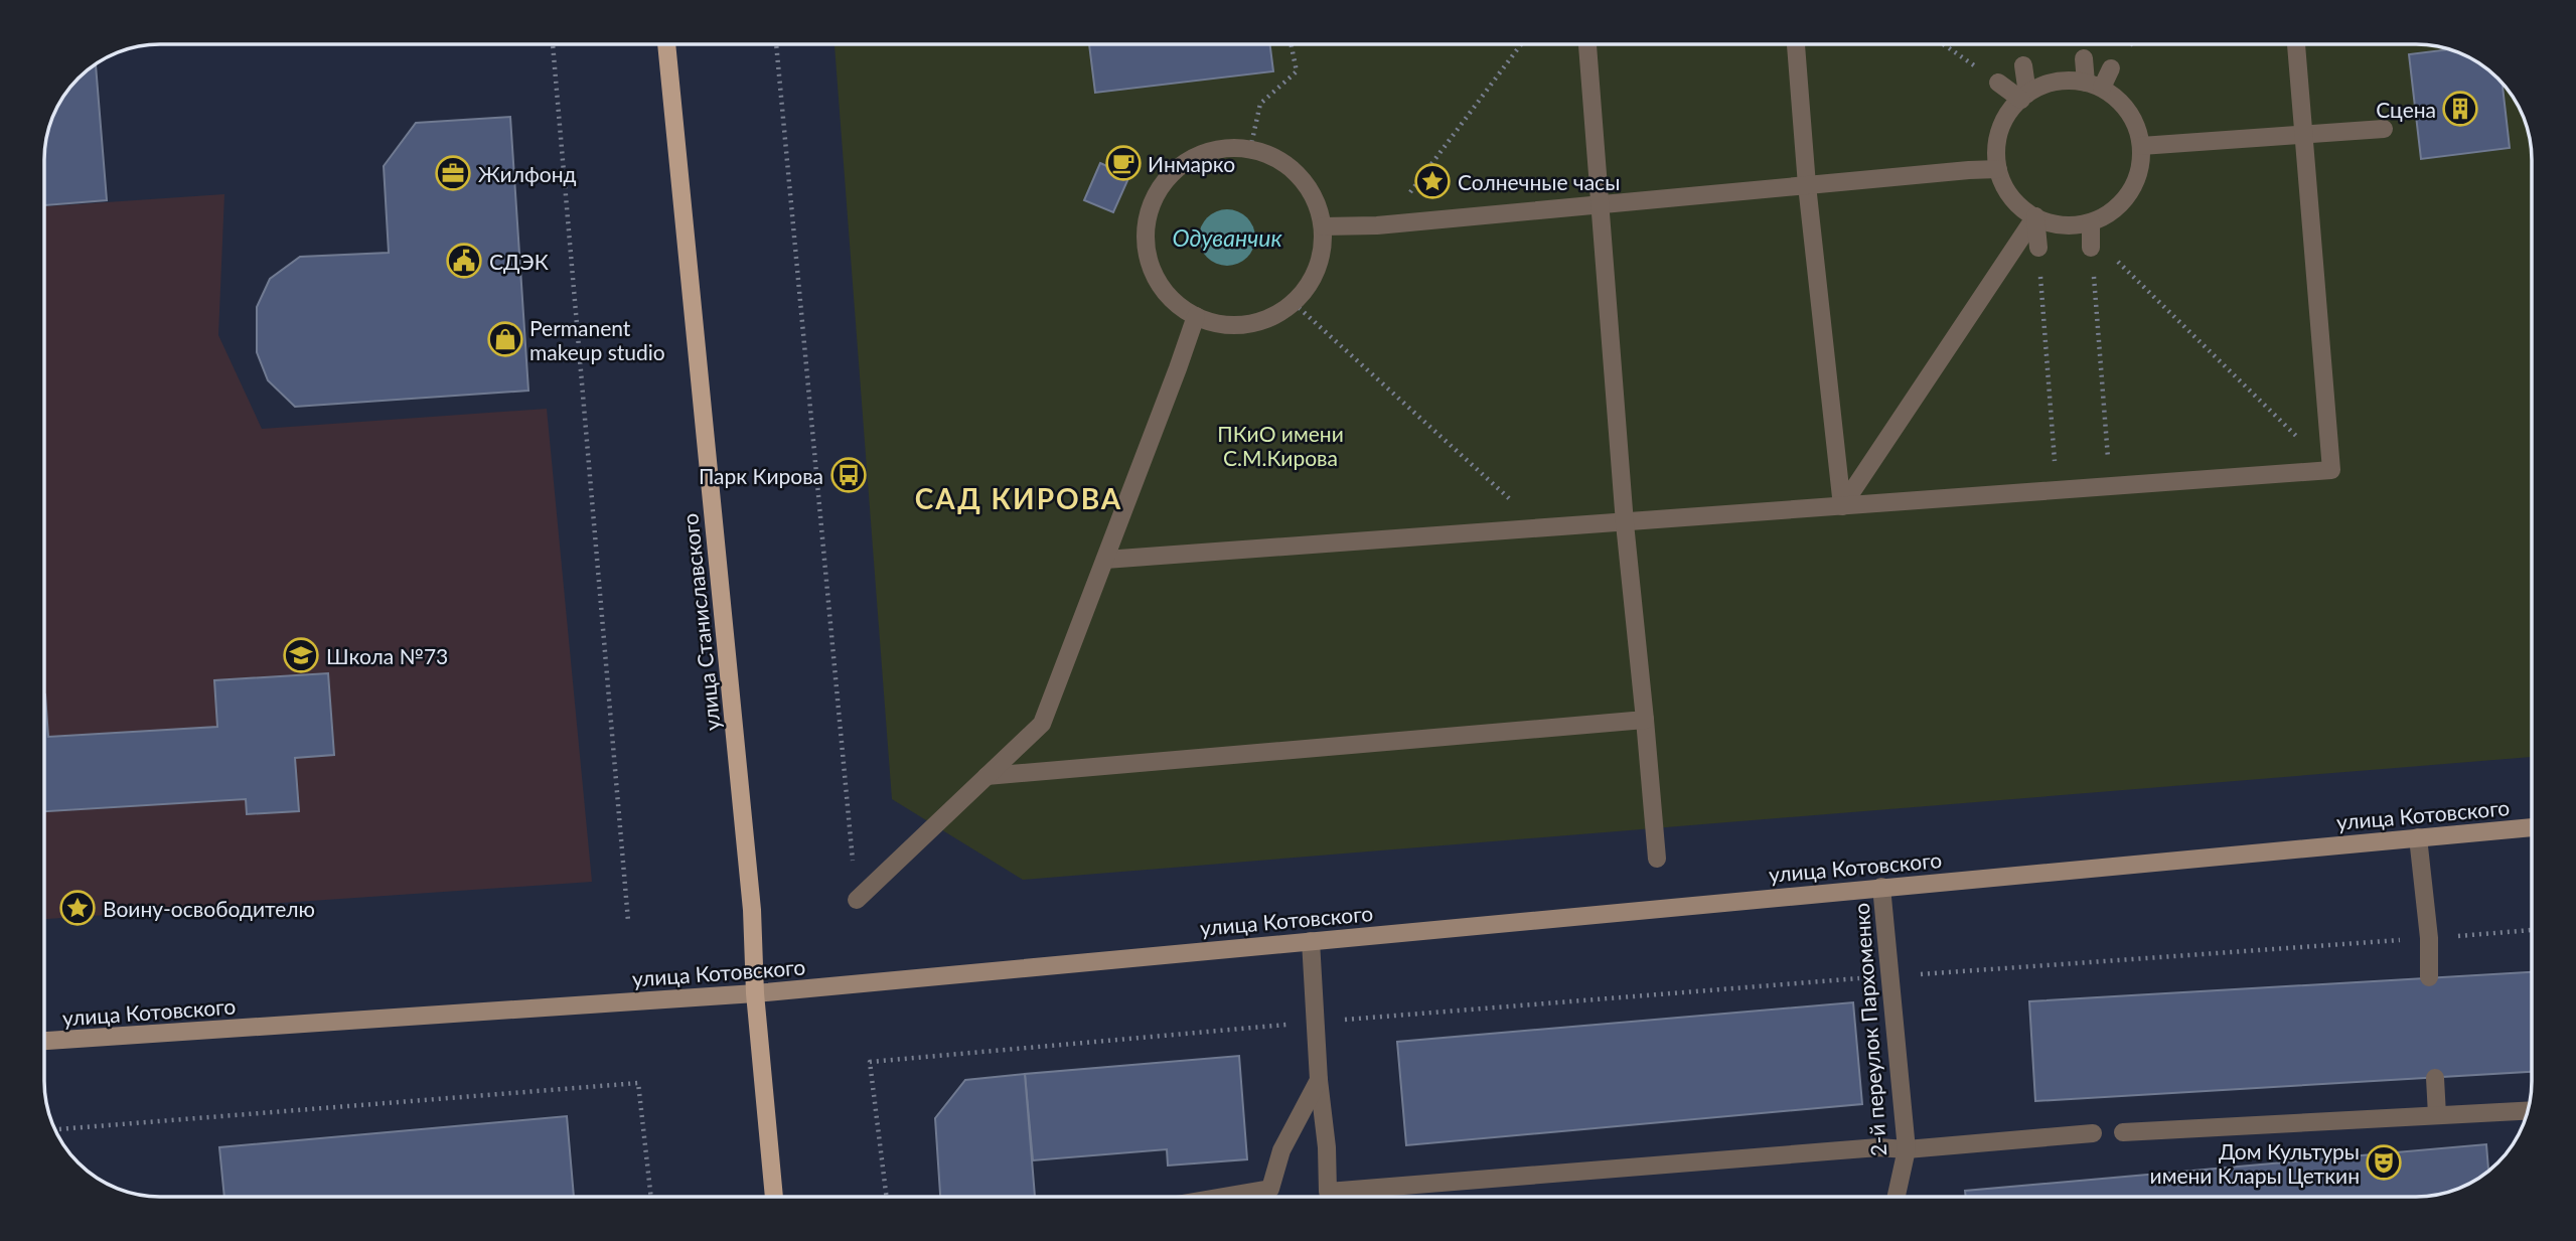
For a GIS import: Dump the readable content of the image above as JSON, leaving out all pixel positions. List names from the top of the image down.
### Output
{
  "streets": {
    "main road": ["улица Станиславского", "улица Котовского"],
    "street": ["2-й переулок Пархоменко"]
  },
  "crossings": [
    ["улица Станиславского", "улица Котовского"],
    ["улица Котовского", "2-й переулок Пархоменко"]
  ],
  "districts": ["САД КИРОВА"],
  "water": ["Одуванчик"],
  "parks": ["ПКиО имени С.М.Кирова"],
  "places": {
    "building": ["Сцена"],
    "cafe": ["Инмарко"],
    "office": ["Жилфонд"],
    "place": ["Солнечные часы", "Воину-освободителю"],
    "public building": ["СДЭК"],
    "shop": ["Permanent makeup studio"],
    "bus stop": ["Парк Кирова"],
    "school or university": ["Школа №73"],
    "theatre": ["Дом Культуры имени Клары Цеткин"]
  }
}
